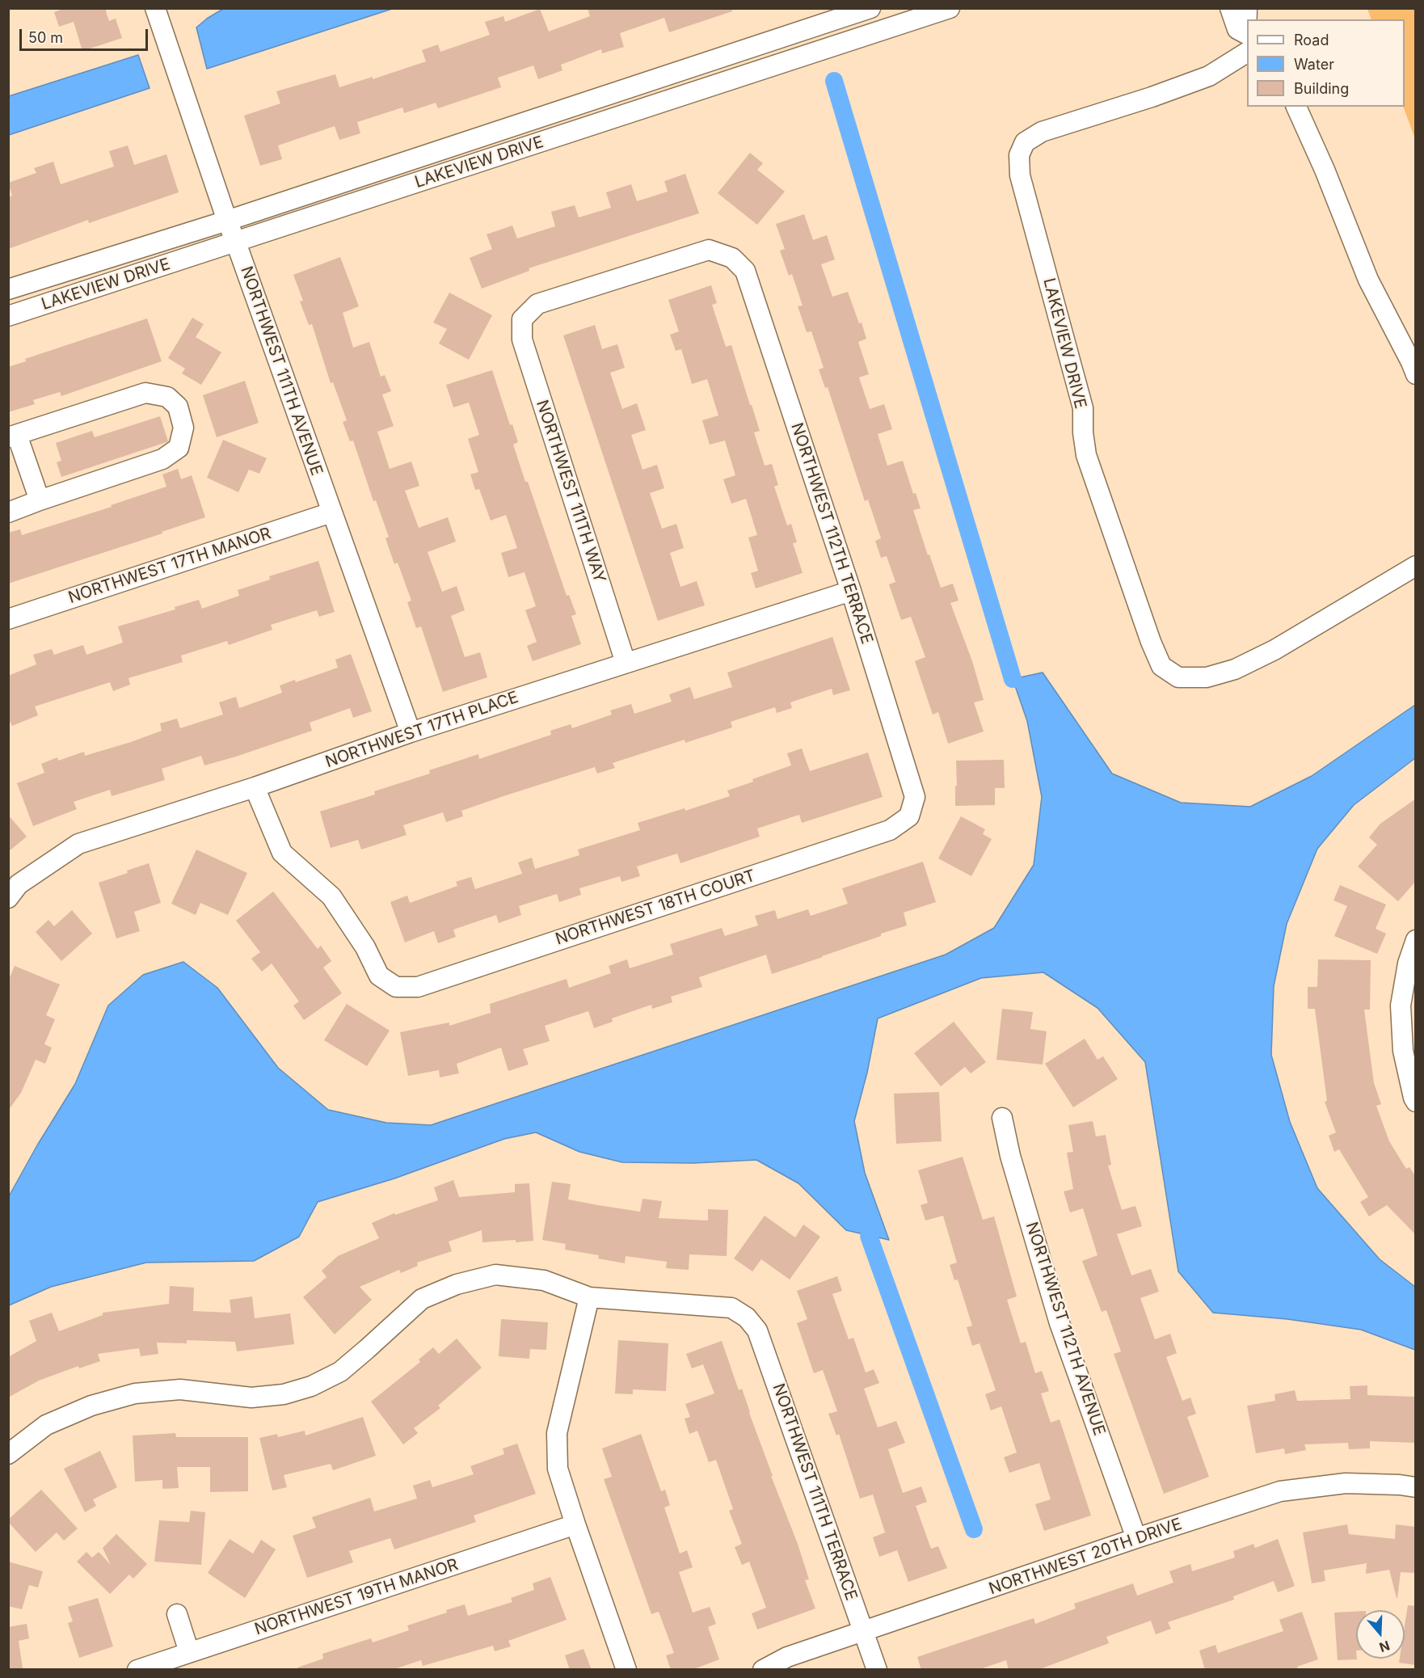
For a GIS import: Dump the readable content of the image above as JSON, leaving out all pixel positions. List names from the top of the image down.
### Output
{
  "streets": {
    "street": [
      "LAKEVIEW DRIVE",
      "NORTHWEST 111TH AVENUE",
      "NORTHWEST 111TH WAY",
      "NORTHWEST 112TH TERRACE",
      "NORTHWEST 17TH MANOR",
      "NORTHWEST 17TH PLACE",
      "NORTHWEST 18TH COURT",
      "NORTHWEST 112TH AVENUE",
      "NORTHWEST 111TH TERRACE",
      "NORTHWEST 20TH DRIVE",
      "NORTHWEST 19TH MANOR"
    ]
  },
  "crossings": [
    ["LAKEVIEW DRIVE", "NORTHWEST 111TH AVENUE"],
    ["NORTHWEST 111TH AVENUE", "NORTHWEST 17TH MANOR"],
    ["NORTHWEST 111TH AVENUE", "NORTHWEST 17TH PLACE"],
    ["NORTHWEST 111TH WAY", "NORTHWEST 112TH TERRACE"],
    ["NORTHWEST 111TH WAY", "NORTHWEST 17TH PLACE"],
    ["NORTHWEST 112TH TERRACE", "NORTHWEST 17TH PLACE"],
    ["NORTHWEST 112TH TERRACE", "NORTHWEST 18TH COURT"],
    ["NORTHWEST 17TH PLACE", "NORTHWEST 18TH COURT"],
    ["NORTHWEST 112TH AVENUE", "NORTHWEST 20TH DRIVE"],
    ["NORTHWEST 111TH TERRACE", "NORTHWEST 20TH DRIVE"]
  ],
  "legend": ["Road", "Water", "Building"],
  "scale_bar": "50 m",
  "north": "bottom"
}
